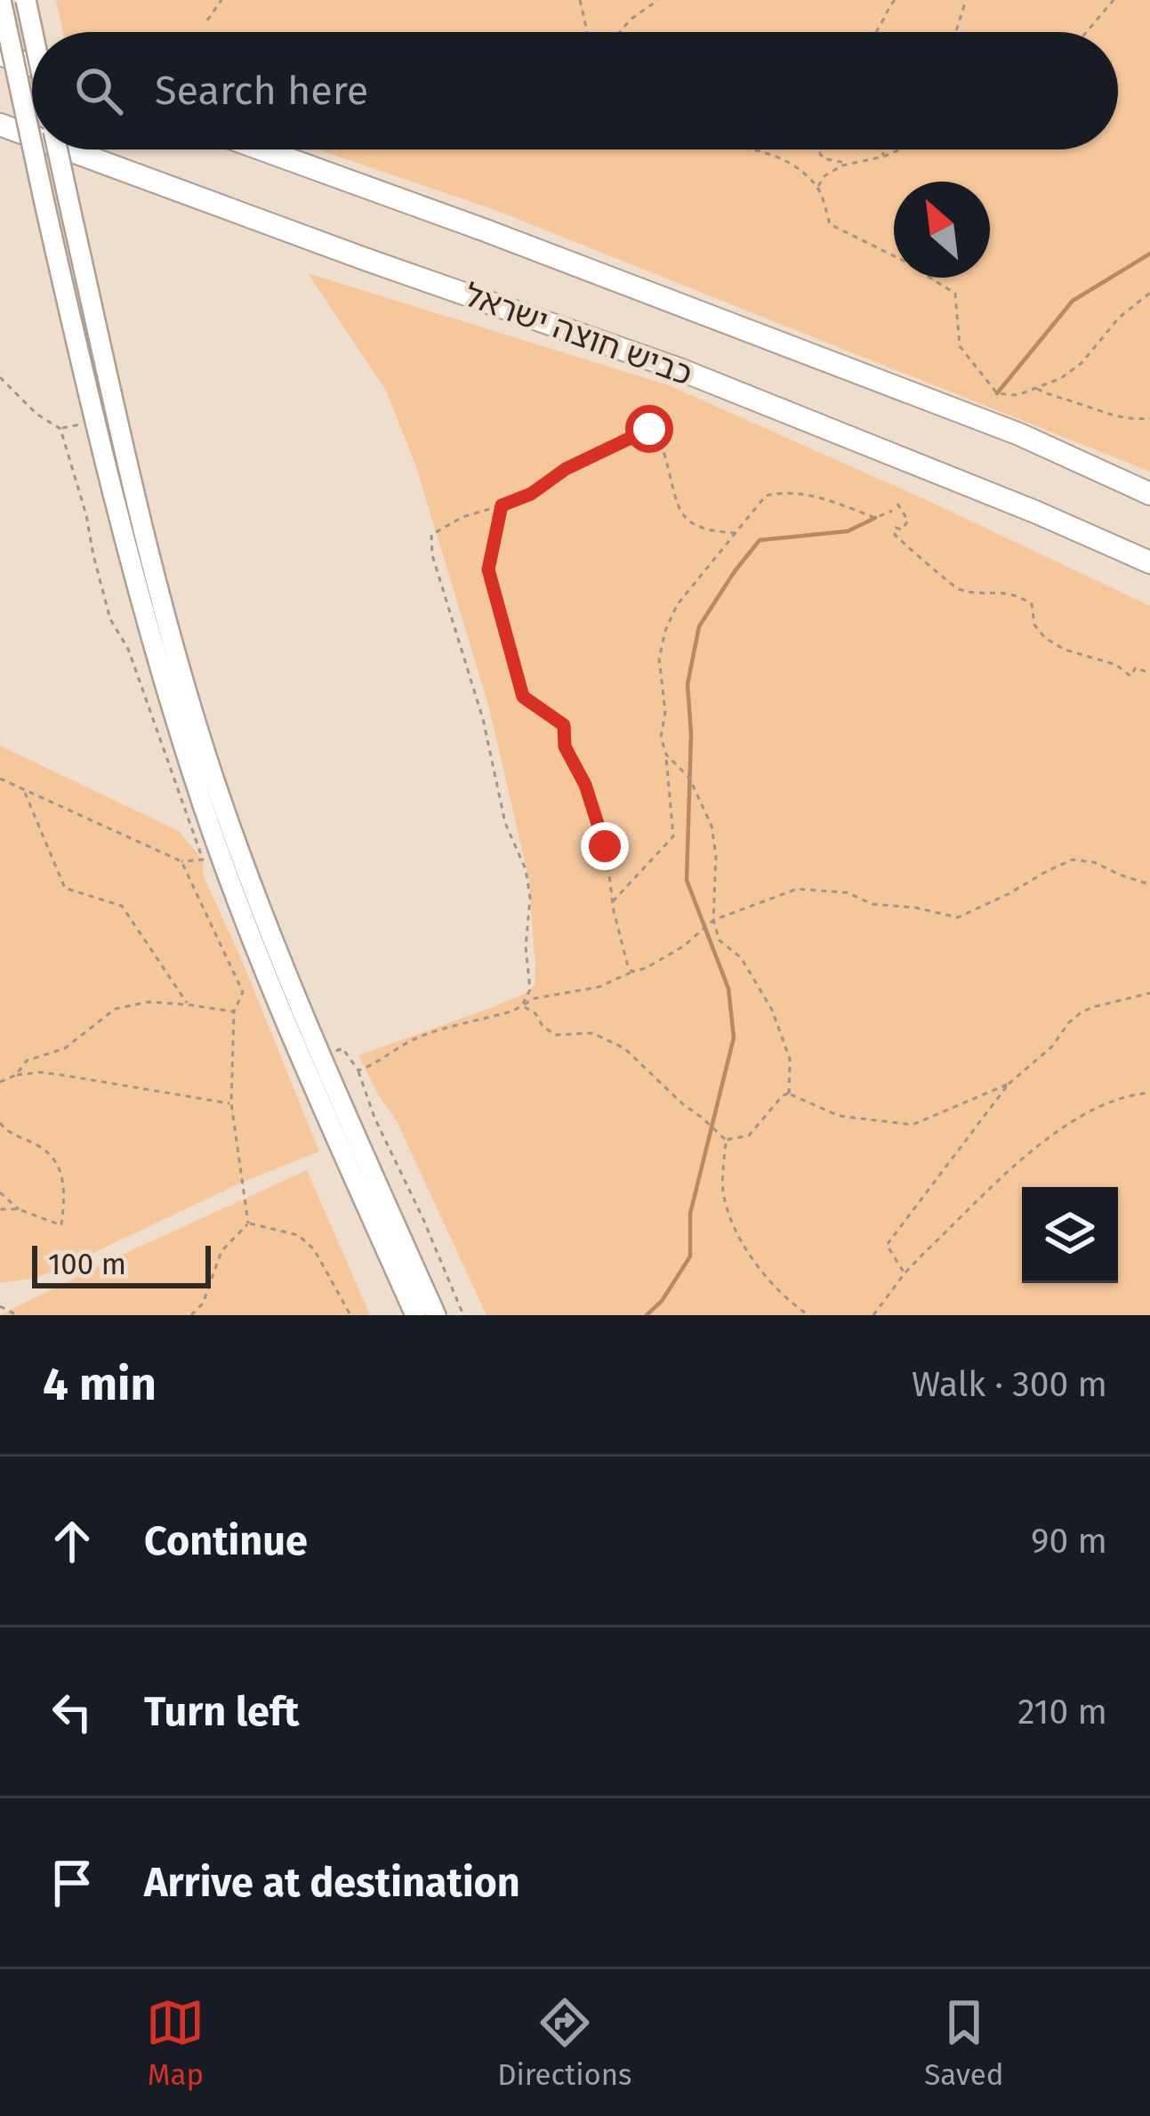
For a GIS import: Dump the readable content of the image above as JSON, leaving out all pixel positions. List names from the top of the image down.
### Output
{
  "streets": {
    "highway": ["כביש חוצה ישראל"]
  },
  "scale_bar": "100 m",
  "north": "top left",
  "page": {
    "search": "Search here",
    "scale": "100 m",
    "heading": ["4 min", "Walk · 300 m"],
    "list": [
      ["Continue", "90 m"],
      ["Turn left", "210 m"],
      "Arrive at destination"
    ],
    "nav": ["Map", "Directions", "Saved"]
  }
}
